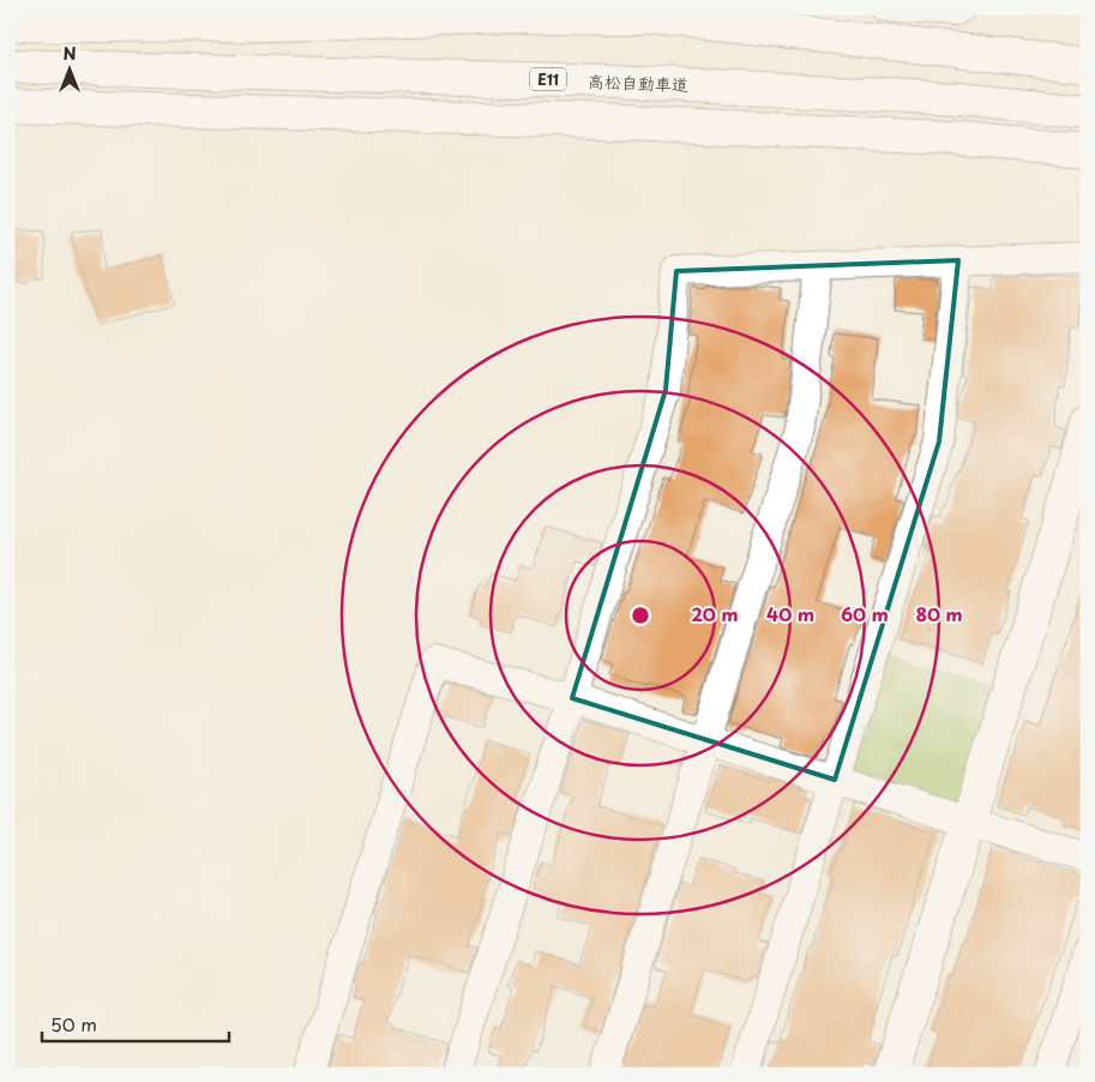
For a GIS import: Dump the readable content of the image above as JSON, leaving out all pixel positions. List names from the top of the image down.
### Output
{
  "streets": {
    "main road": ["E11", "高松自動車道"]
  },
  "scale_bar": "50 m",
  "north": "top",
  "rings": [
    "20 m",
    "40 m",
    "60 m",
    "80 m"
  ]
}
